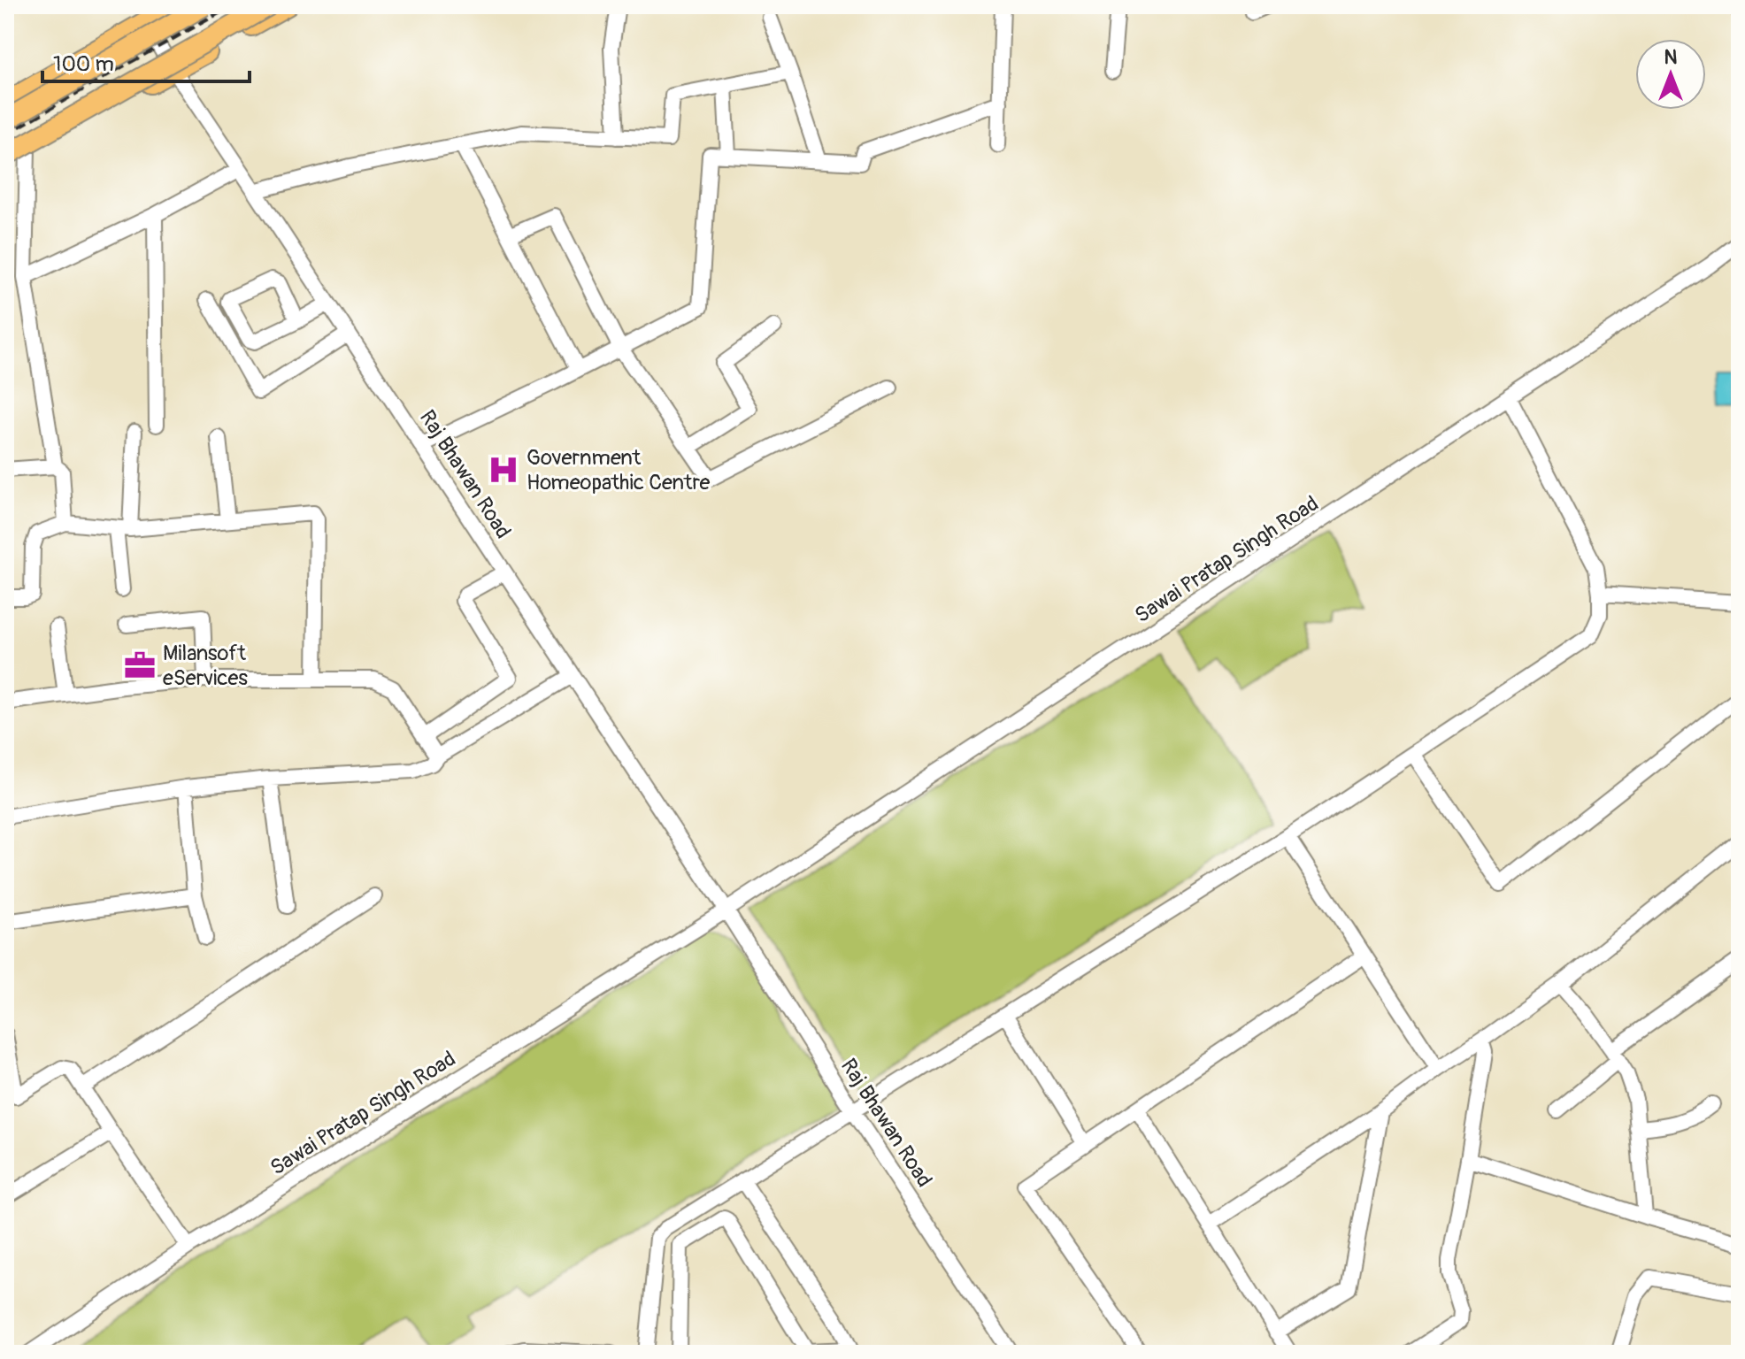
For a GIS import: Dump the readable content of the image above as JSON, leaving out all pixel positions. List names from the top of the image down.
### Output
{
  "streets": {
    "street": ["Raj Bhawan Road", "Sawai Pratap Singh Road"]
  },
  "crossings": [
    ["Raj Bhawan Road", "Sawai Pratap Singh Road"]
  ],
  "places": {
    "hospital": ["Government Homeopathic Centre"],
    "office": ["Milansoft eServices"]
  },
  "scale_bar": "100 m",
  "north": "top"
}
